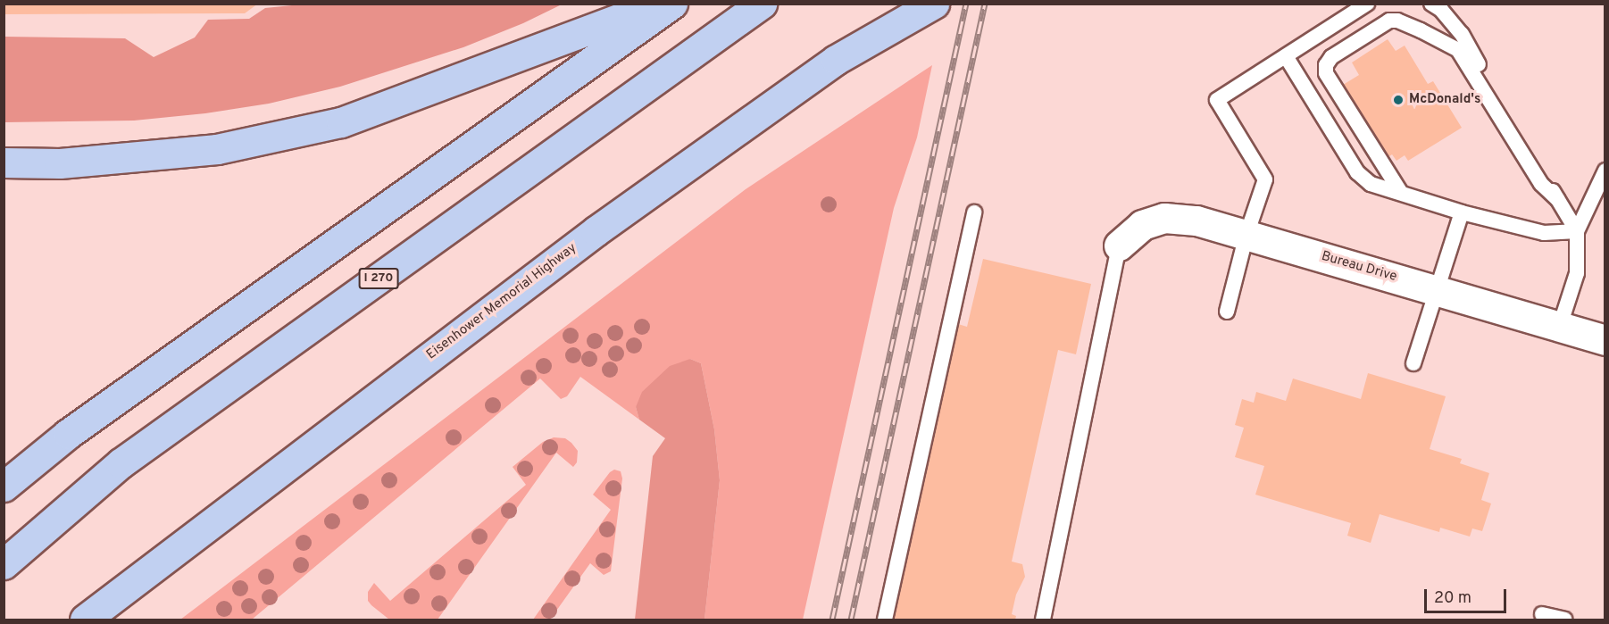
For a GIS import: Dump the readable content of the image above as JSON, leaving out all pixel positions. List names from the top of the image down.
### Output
{
  "streets": {
    "highway": ["I 270", "Eisenhower Memorial Highway"],
    "street": ["Bureau Drive"]
  },
  "places": ["McDonald's"],
  "scale_bar": "20 m"
}
